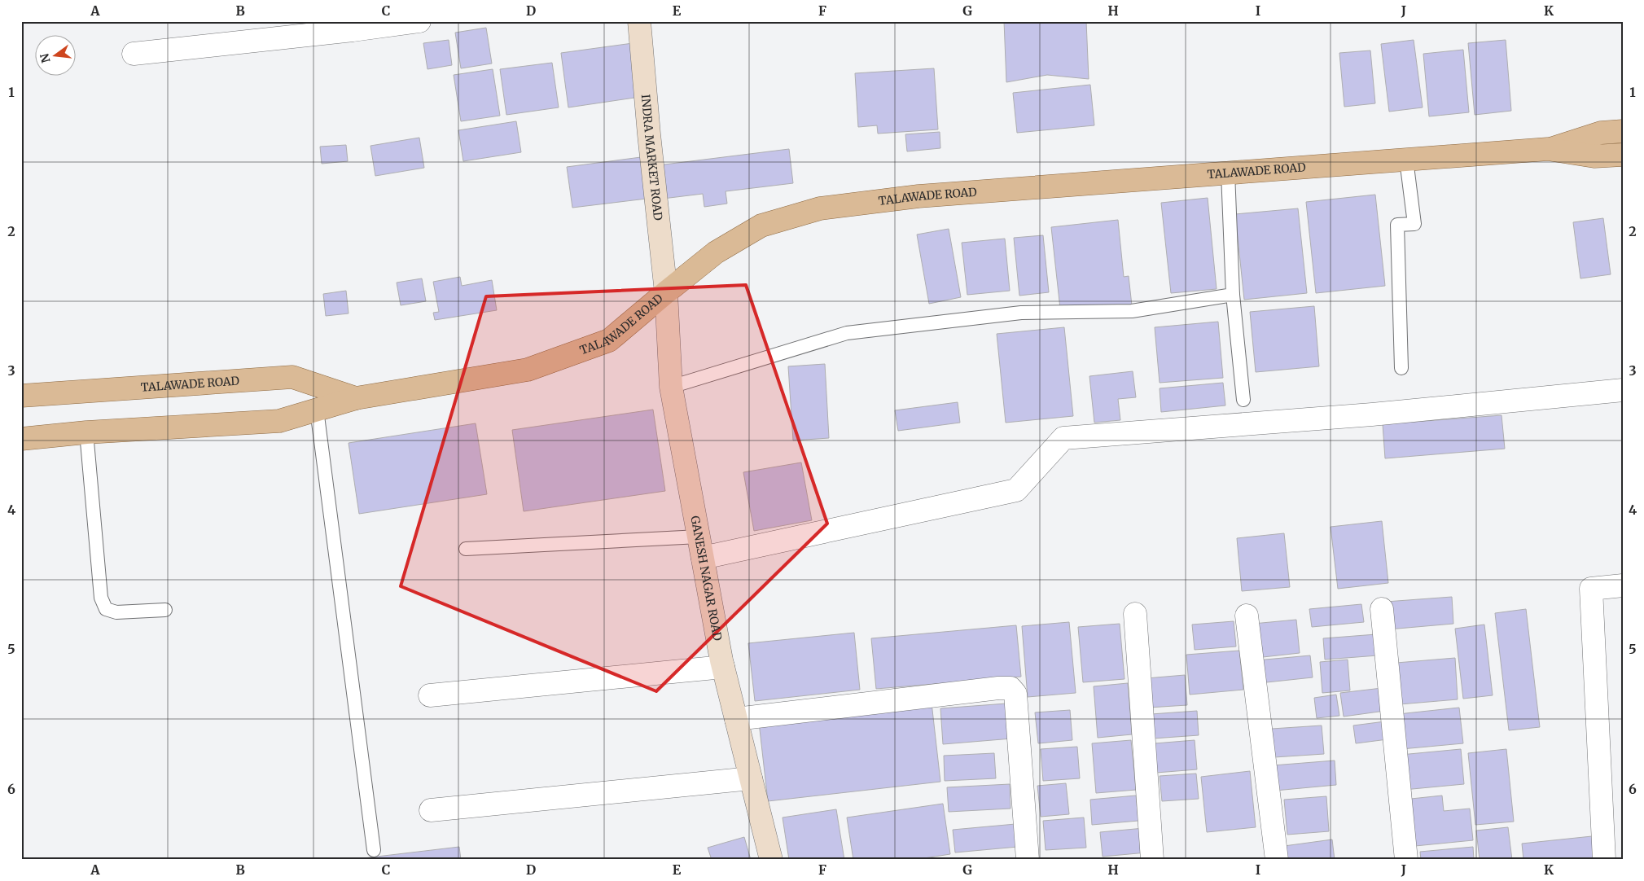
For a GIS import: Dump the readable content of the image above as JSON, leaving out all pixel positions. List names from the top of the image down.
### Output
{
  "streets": {
    "main road": ["TALAWADE ROAD"],
    "street": ["INDRA MARKET ROAD", "GANESH NAGAR ROAD"]
  },
  "crossings": [
    ["INDRA MARKET ROAD", "TALAWADE ROAD"],
    ["INDRA MARKET ROAD", "GANESH NAGAR ROAD"],
    ["TALAWADE ROAD", "GANESH NAGAR ROAD"]
  ],
  "north": "left",
  "grid": {
    "columns": [
      "A",
      "B",
      "C",
      "D",
      "E",
      "F",
      "G",
      "H",
      "I",
      "J",
      "K"
    ],
    "rows": [
      "1",
      "2",
      "3",
      "4",
      "5",
      "6"
    ]
  }
}
